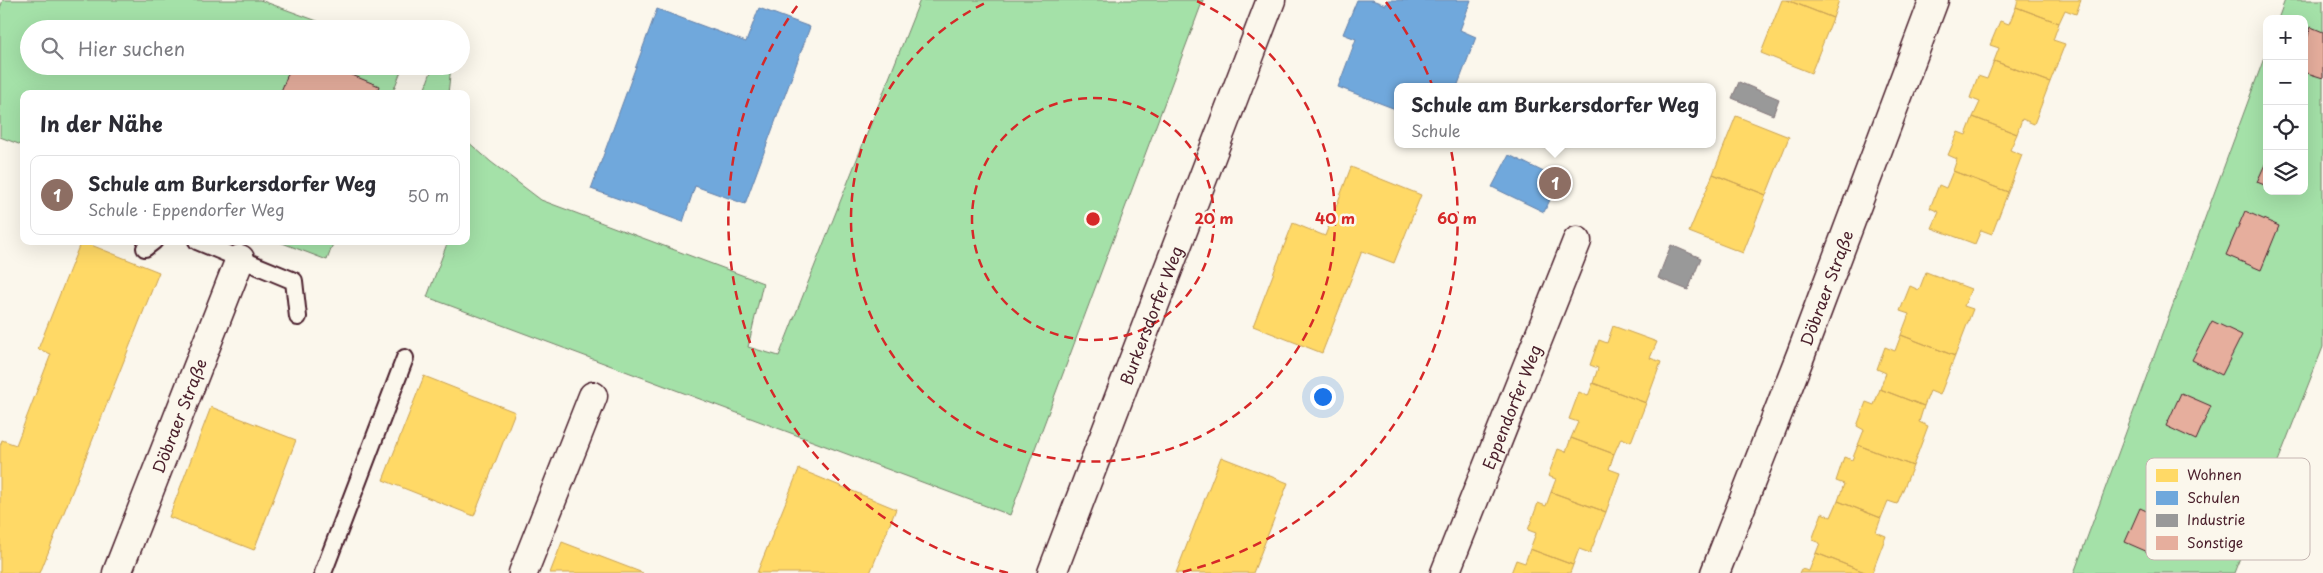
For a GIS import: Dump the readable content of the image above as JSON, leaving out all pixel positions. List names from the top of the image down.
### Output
{
  "streets": {
    "street": ["Döbraer Straße", "Burkersdorfer Weg", "Eppendorfer Weg"]
  },
  "legend": [
    "Wohnen",
    "Schulen",
    "Industrie",
    "Sonstige"
  ],
  "page": {
    "map_buttons": ["+", "−"],
    "search": "Hier suchen",
    "popup": ["Schule am Burkersdorfer Weg", "Schule"],
    "heading": "In der Nähe",
    "list": [
      {
        "mark": "1",
        "name": "Schule am Burkersdorfer Weg",
        "note": "Schule · Eppendorfer Weg",
        "value": "50 m"
      }
    ],
    "pins": "1"
  },
  "rings": ["20 m", "40 m", "60 m"]
}
